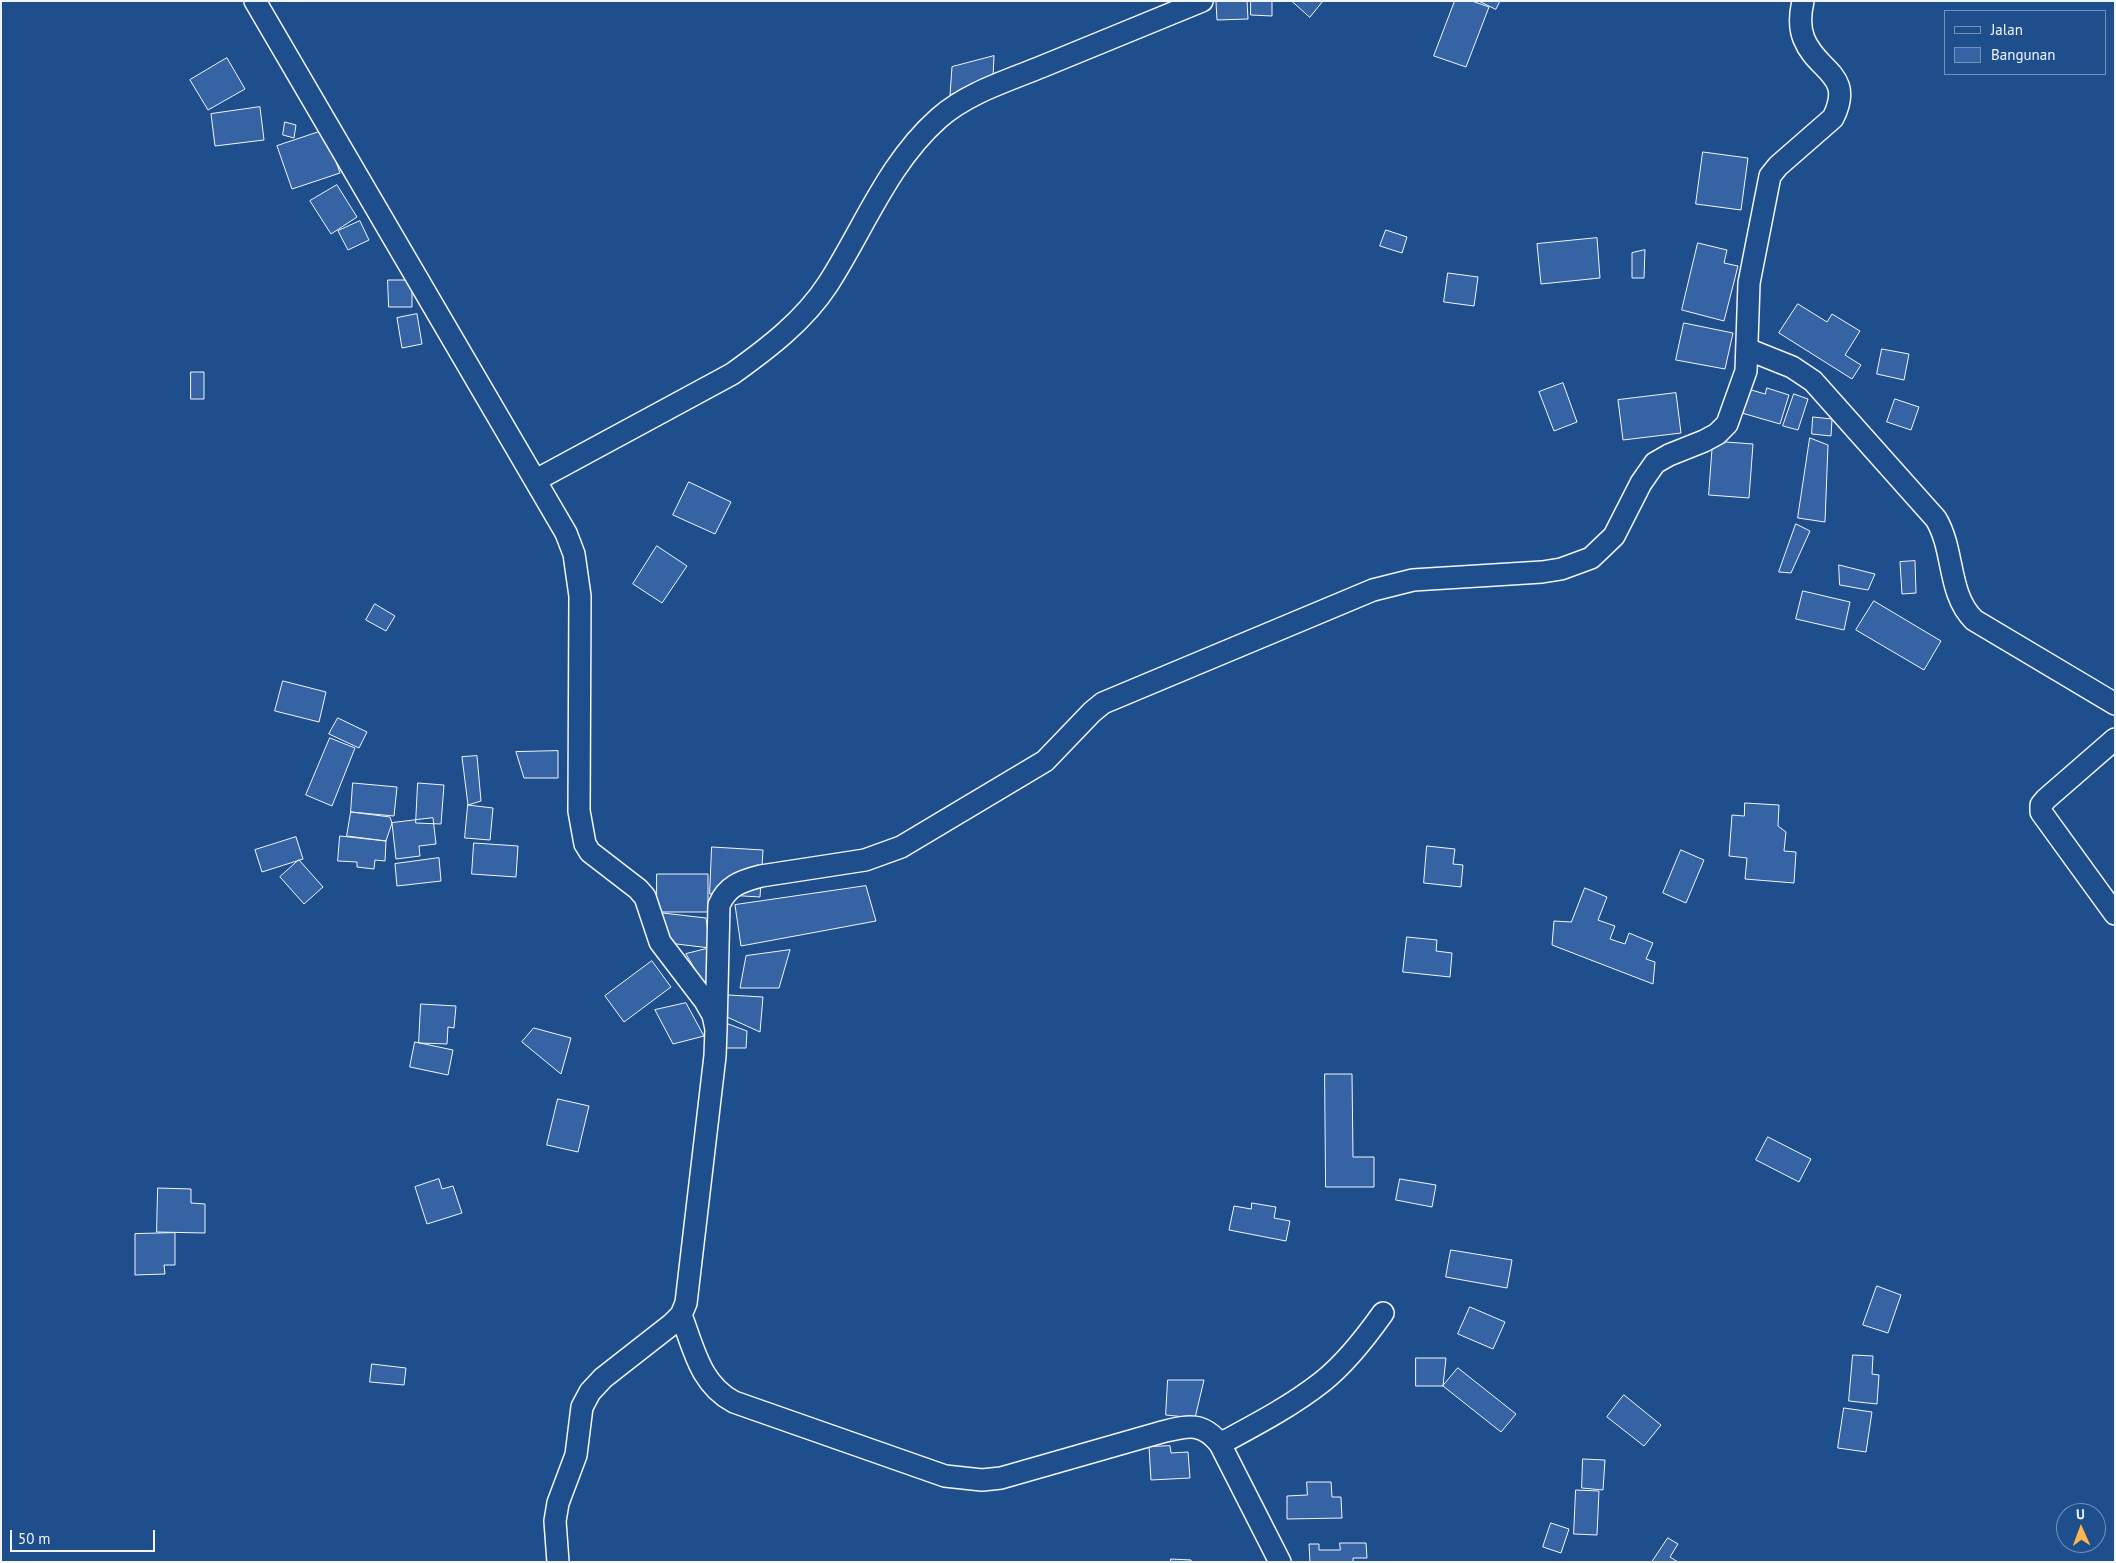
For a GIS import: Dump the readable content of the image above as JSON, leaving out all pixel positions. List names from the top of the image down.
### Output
{
  "legend": ["Jalan", "Bangunan"],
  "scale_bar": "50 m",
  "north": "top"
}
